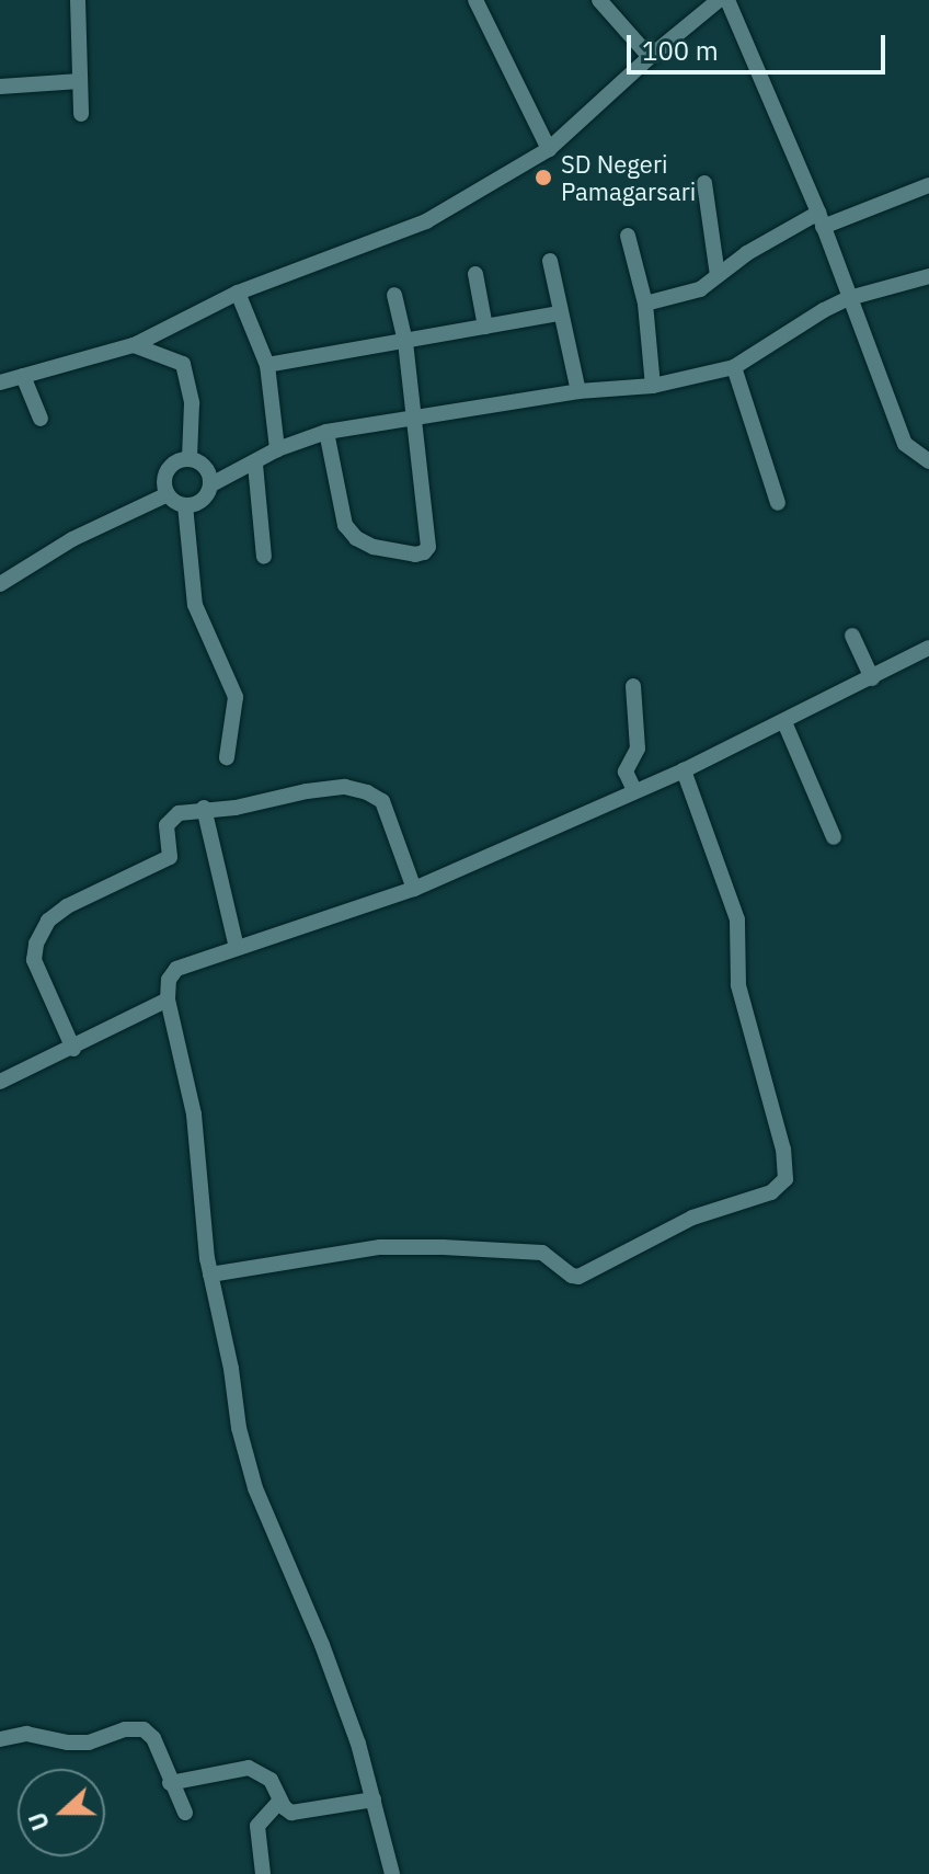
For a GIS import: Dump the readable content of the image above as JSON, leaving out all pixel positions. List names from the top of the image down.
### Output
{
  "places": ["SD Negeri Pamagarsari"],
  "scale_bar": "100 m",
  "north": "left"
}
